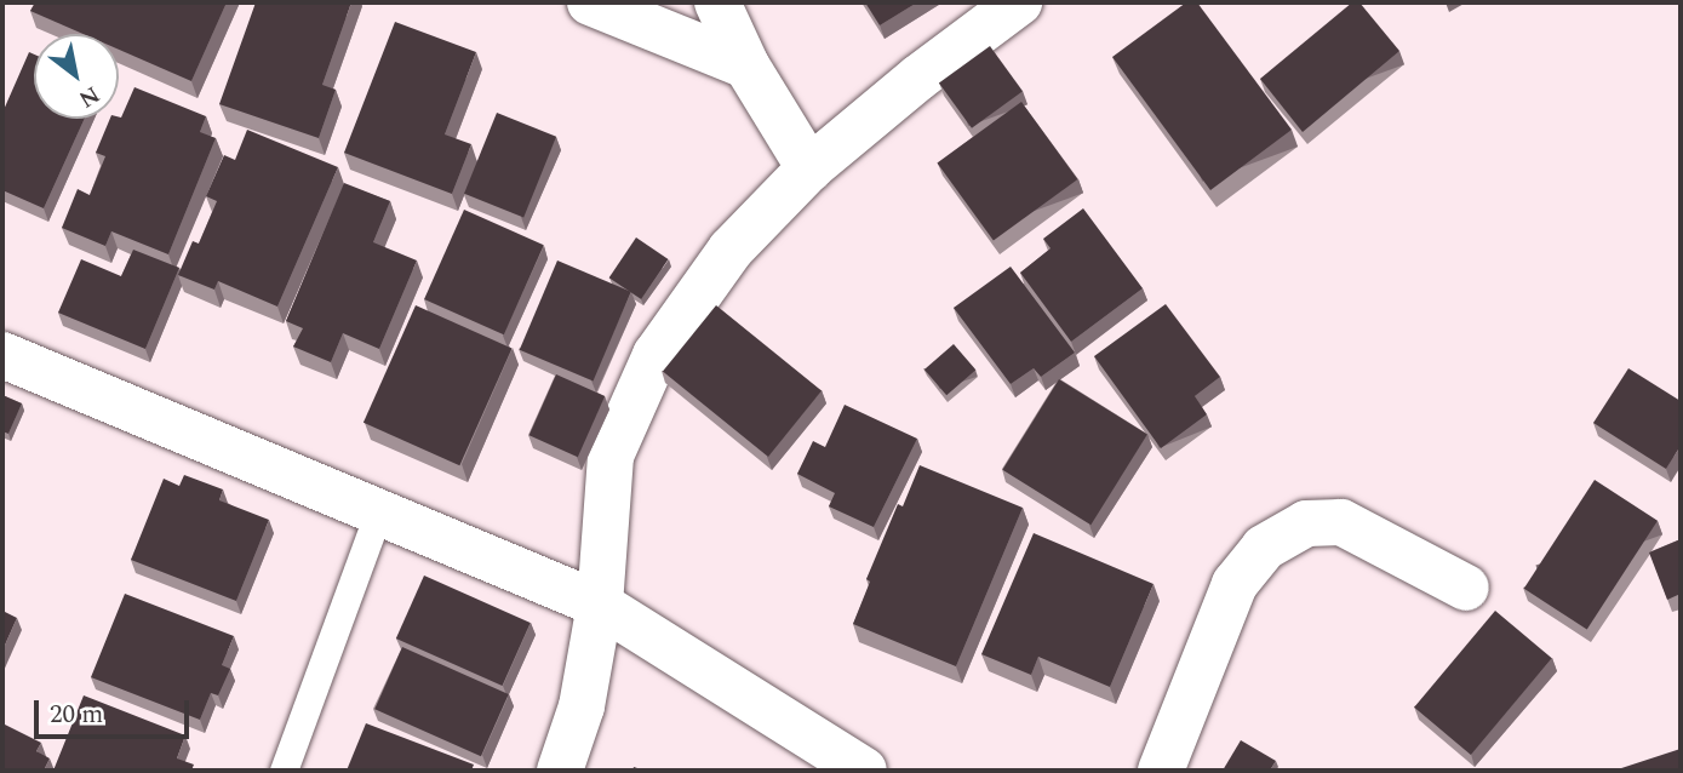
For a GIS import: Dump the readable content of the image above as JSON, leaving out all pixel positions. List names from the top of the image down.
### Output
{
  "scale_bar": "20 m",
  "north": "bottom right"
}
